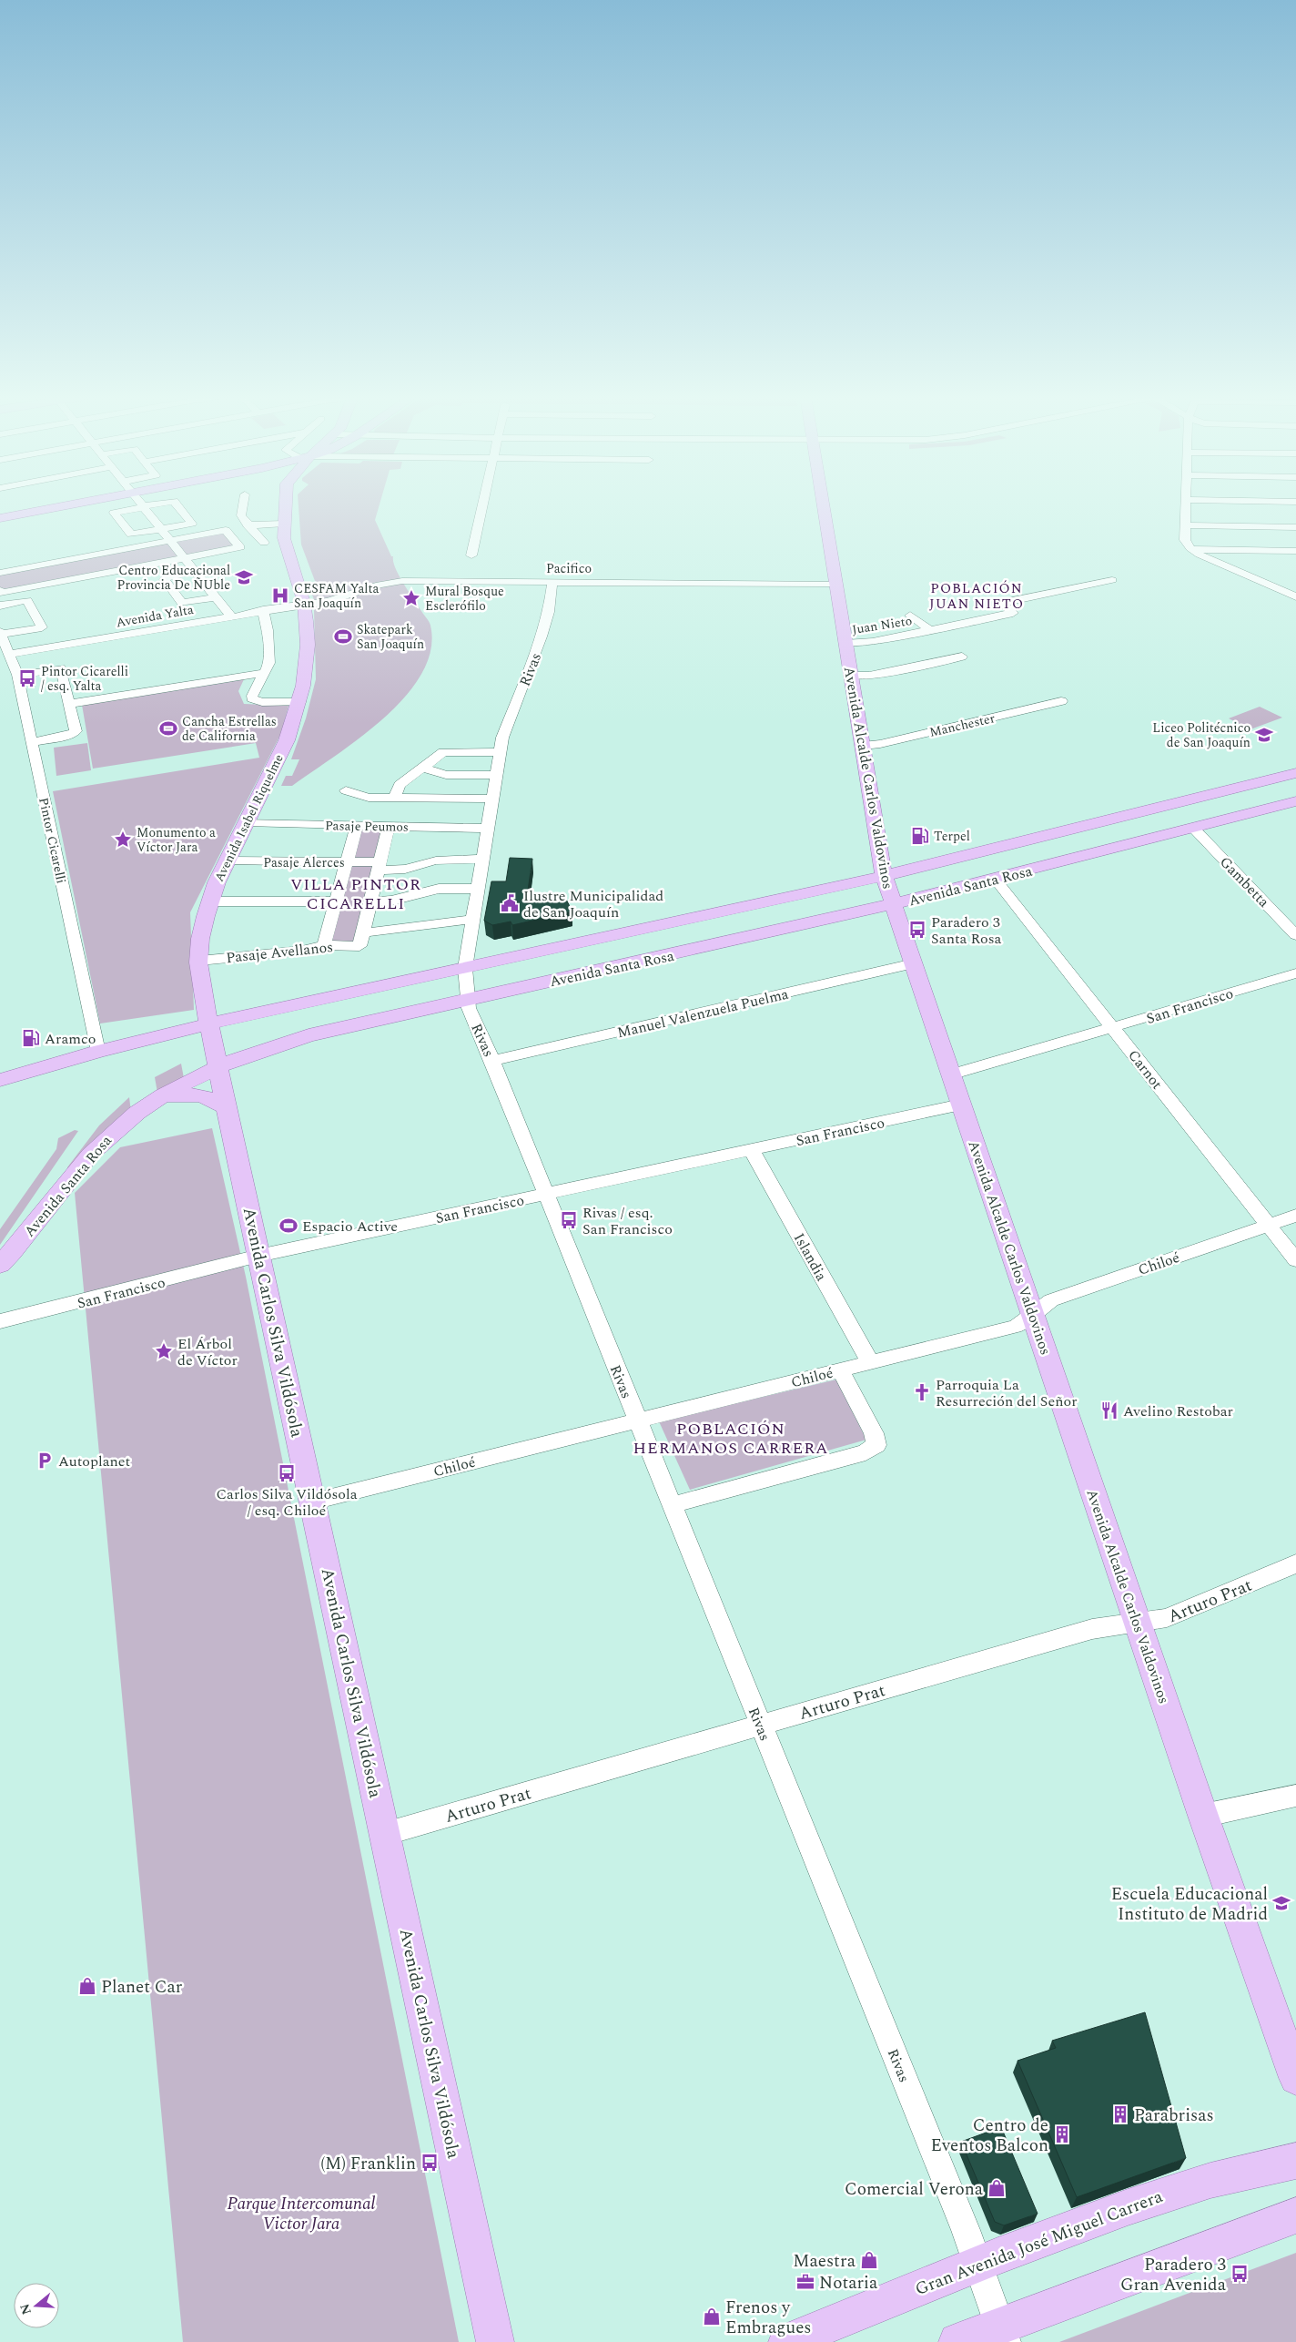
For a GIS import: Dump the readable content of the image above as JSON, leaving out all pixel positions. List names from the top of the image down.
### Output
{
  "streets": {
    "main road": [
      "Avenida Alcalde Carlos Valdovinos",
      "Avenida Isabel Riquelme",
      "Avenida Santa Rosa",
      "Avenida Carlos Silva Vildósola",
      "Gran Avenida José Miguel Carrera"
    ],
    "street": [
      "Pacifico",
      "Avenida Yalta",
      "Juan Nieto",
      "Rivas",
      "Manchester",
      "Pasaje Peumos",
      "Pintor Cicarelli",
      "Pasaje Alerces",
      "Gambetta",
      "Pasaje Avellanos",
      "San Francisco",
      "Manuel Valenzuela Puelma",
      "Carnot",
      "Islandia",
      "Chiloé",
      "Arturo Prat"
    ]
  },
  "crossings": [
    ["Pacifico", "Avenida Yalta"],
    ["Pacifico", "Rivas"],
    ["Pacifico", "Avenida Alcalde Carlos Valdovinos"],
    ["Pacifico", "Avenida Isabel Riquelme"],
    ["Avenida Yalta", "Avenida Isabel Riquelme"],
    ["Avenida Yalta", "Pintor Cicarelli"],
    ["Juan Nieto", "Avenida Alcalde Carlos Valdovinos"],
    ["Rivas", "Pasaje Peumos"],
    ["Rivas", "Pasaje Alerces"],
    ["Rivas", "Avenida Santa Rosa"],
    ["Rivas", "Pasaje Avellanos"],
    ["Rivas", "San Francisco"],
    ["Rivas", "Manuel Valenzuela Puelma"],
    ["Rivas", "Chiloé"],
    ["Rivas", "Arturo Prat"],
    ["Rivas", "Gran Avenida José Miguel Carrera"],
    ["Manchester", "Avenida Alcalde Carlos Valdovinos"],
    ["Avenida Alcalde Carlos Valdovinos", "Avenida Santa Rosa"],
    ["Avenida Alcalde Carlos Valdovinos", "San Francisco"],
    ["Avenida Alcalde Carlos Valdovinos", "Manuel Valenzuela Puelma"],
    ["Avenida Alcalde Carlos Valdovinos", "Chiloé"],
    ["Avenida Alcalde Carlos Valdovinos", "Arturo Prat"],
    ["Avenida Isabel Riquelme", "Pasaje Peumos"],
    ["Avenida Isabel Riquelme", "Pasaje Alerces"],
    ["Avenida Isabel Riquelme", "Avenida Santa Rosa"],
    ["Avenida Isabel Riquelme", "Pasaje Avellanos"],
    ["Avenida Isabel Riquelme", "Avenida Carlos Silva Vildósola"],
    ["Pintor Cicarelli", "Avenida Santa Rosa"],
    ["Gambetta", "Avenida Santa Rosa"],
    ["Avenida Santa Rosa", "Carnot"],
    ["Avenida Santa Rosa", "Avenida Carlos Silva Vildósola"],
    ["San Francisco", "Carnot"],
    ["San Francisco", "Islandia"],
    ["San Francisco", "Avenida Carlos Silva Vildósola"],
    ["Carnot", "Chiloé"],
    ["Islandia", "Chiloé"],
    ["Chiloé", "Avenida Carlos Silva Vildósola"],
    ["Avenida Carlos Silva Vildósola", "Arturo Prat"]
  ],
  "districts": ["POBLACIÓN JUAN NIETO", "VILLA PINTOR CICARELLI", "POBLACIÓN HERMANOS CARRERA"],
  "parks": ["Parque Intercomunal Victor Jara"],
  "places": {
    "school or university": ["Centro Educacional Provincia De ÑUble", "Liceo Politécnico de San Joaquín", "Escuela Educacional Instituto de Madrid"],
    "hospital": ["CESFAM Yalta San Joaquín"],
    "place": ["Mural Bosque Esclerófilo", "Monumento a Víctor Jara", "El Árbol de Víctor"],
    "sports": ["Skatepark San Joaquín", "Cancha Estrellas de California", "Espacio Active"],
    "bus stop": [
      "Pintor Cicarelli / esq. Yalta",
      "Paradero 3 Santa Rosa",
      "Rivas / esq. San Francisco",
      "Carlos Silva Vildósola / esq. Chiloé",
      "(M) Franklin",
      "Paradero 3 Gran Avenida"
    ],
    "fuel station": ["Terpel", "Aramco"],
    "public building": ["Ilustre Municipalidad de San Joaquín"],
    "church": ["Parroquia La Resurreción del Señor"],
    "restaurant": ["Avelino Restobar"],
    "parking": ["Autoplanet"],
    "shop": [
      "Planet Car",
      "Comercial Verona",
      "Maestra",
      "Frenos y Embragues"
    ],
    "building": ["Parabrisas", "Centro de Eventos Balcon"],
    "office": ["Notaria"]
  },
  "north": "left"
}
